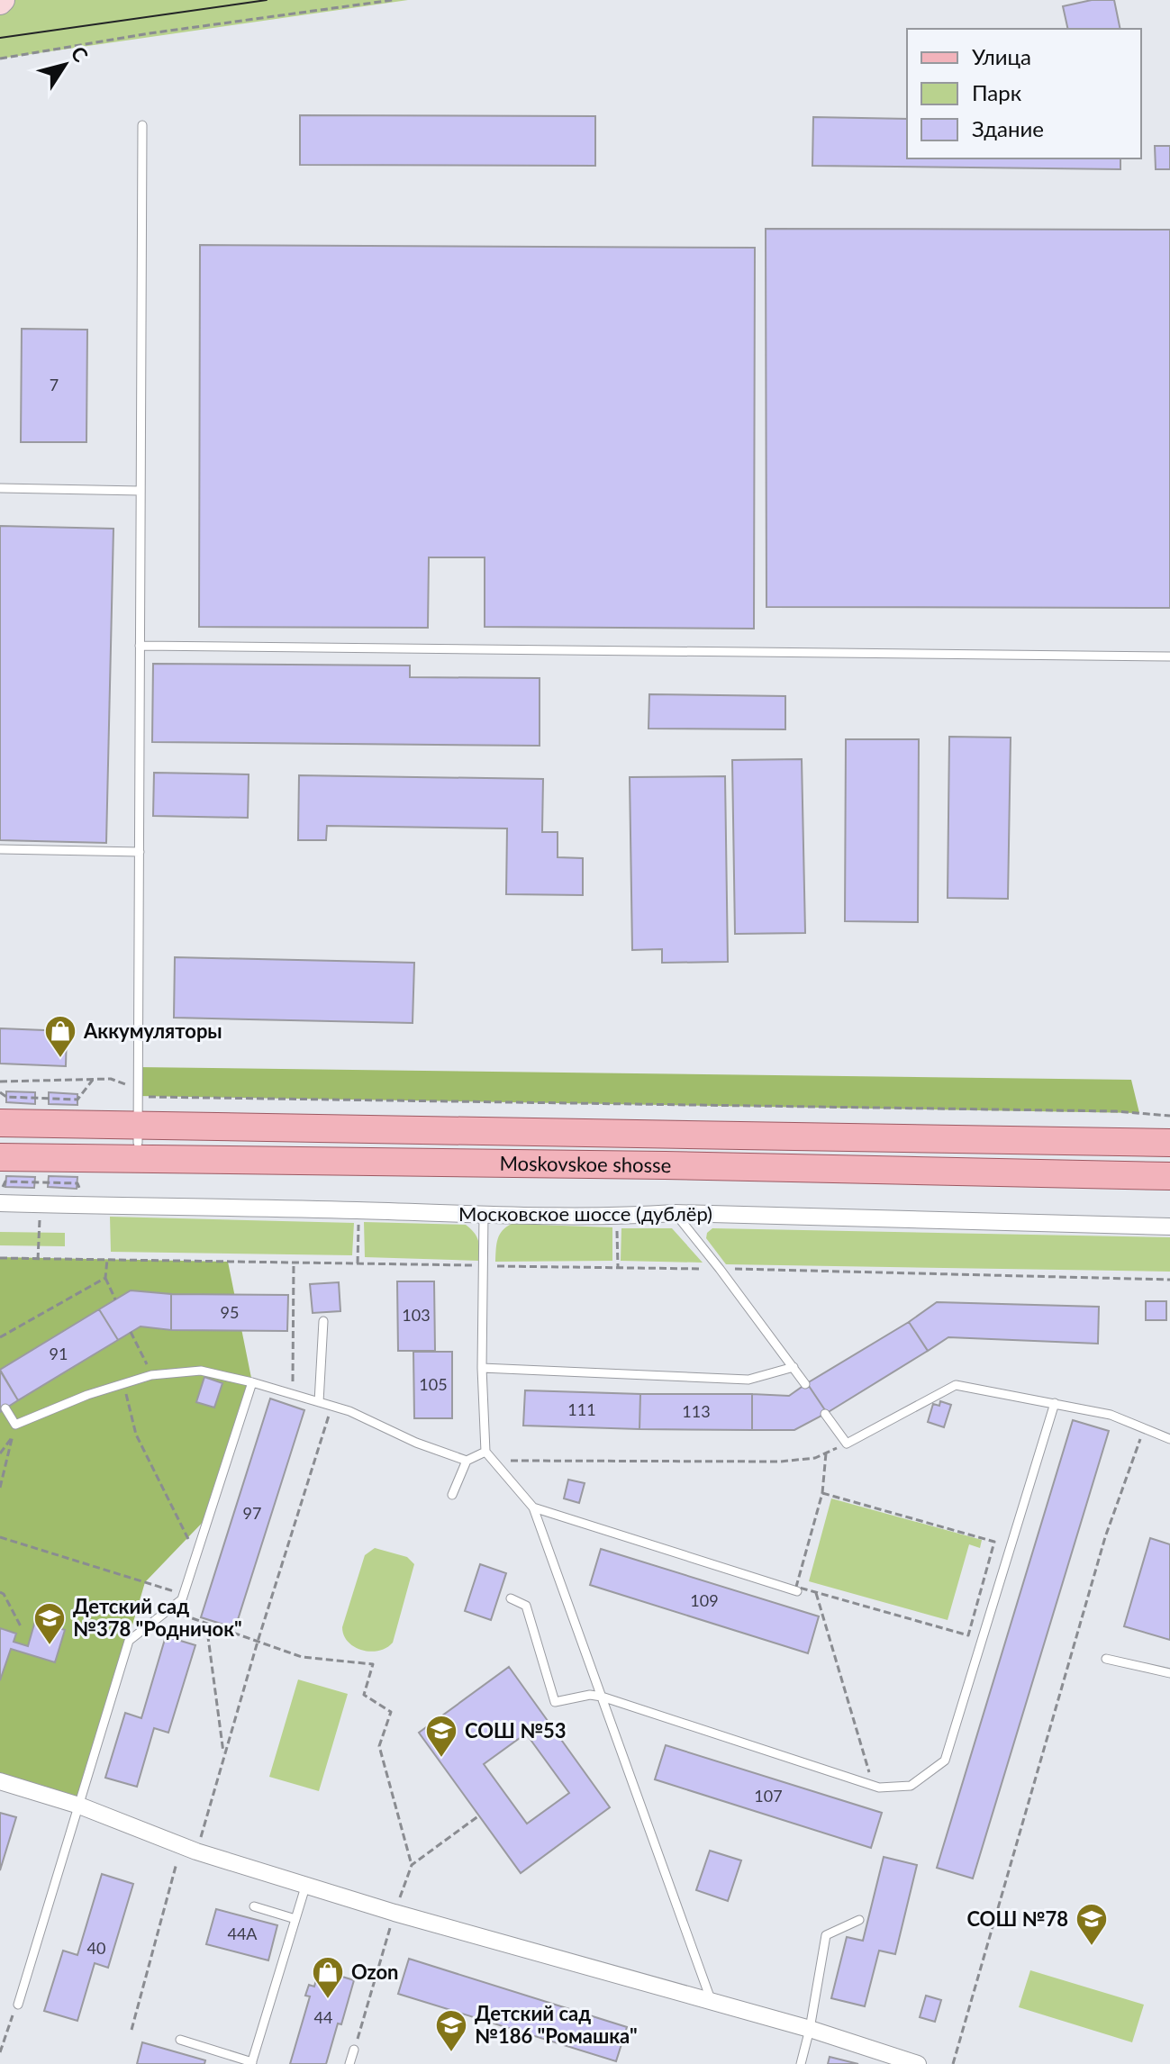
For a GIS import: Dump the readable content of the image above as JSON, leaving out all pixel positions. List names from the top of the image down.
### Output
{
  "streets": {
    "main road": ["Moskovskoe shosse"],
    "street": ["Московское шоссе (дублёр)"]
  },
  "places": {
    "shop": ["Аккумуляторы", "Ozon"],
    "school or university": [
      "Детский сад №378 \"Родничок\"",
      "СОШ №53",
      "СОШ №78",
      "Детский сад №186 \"Ромашка\""
    ]
  },
  "house_numbers": [
    "7",
    "95",
    "103",
    "91",
    "105",
    "111",
    "113",
    "97",
    "109",
    "107",
    "44А",
    "40",
    "44"
  ],
  "legend": ["Улица", "Парк", "Здание"],
  "north": "top right"
}
